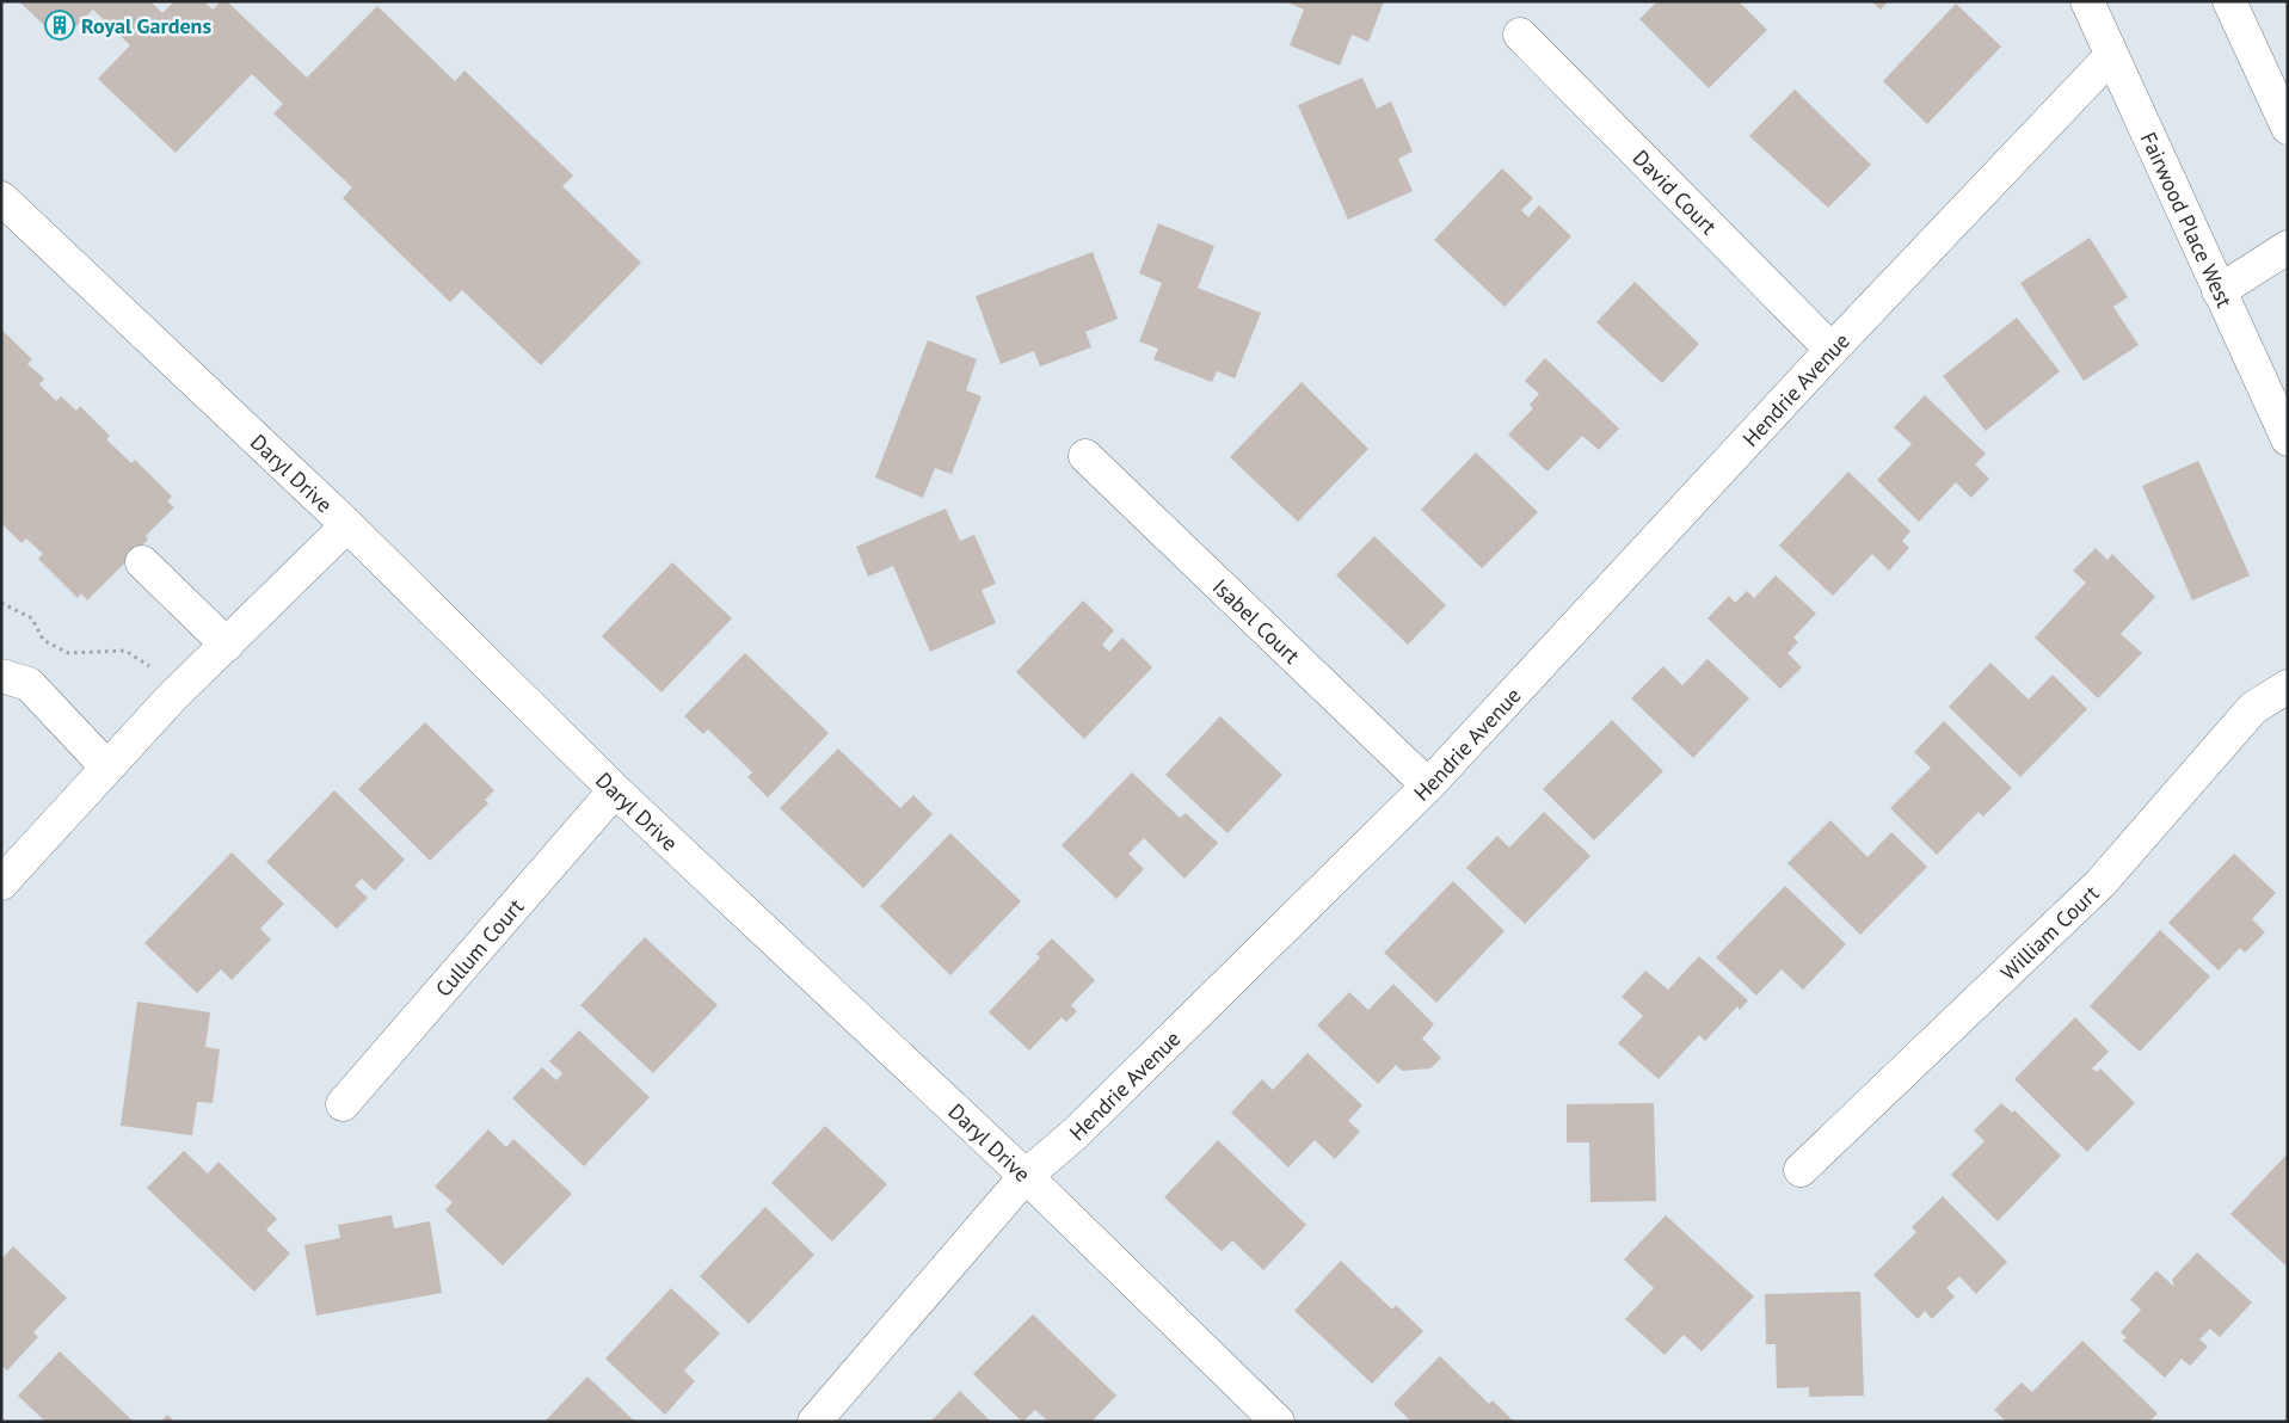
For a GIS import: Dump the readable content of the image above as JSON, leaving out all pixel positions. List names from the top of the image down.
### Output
{
  "streets": {
    "street": [
      "David Court",
      "Fairwood Place West",
      "Hendrie Avenue",
      "Daryl Drive",
      "Isabel Court",
      "William Court",
      "Cullum Court"
    ]
  },
  "crossings": [
    ["David Court", "Hendrie Avenue"],
    ["Fairwood Place West", "Hendrie Avenue"],
    ["Hendrie Avenue", "Daryl Drive"],
    ["Hendrie Avenue", "Isabel Court"],
    ["Daryl Drive", "Cullum Court"]
  ],
  "places": {
    "building": ["Royal Gardens"]
  }
}
